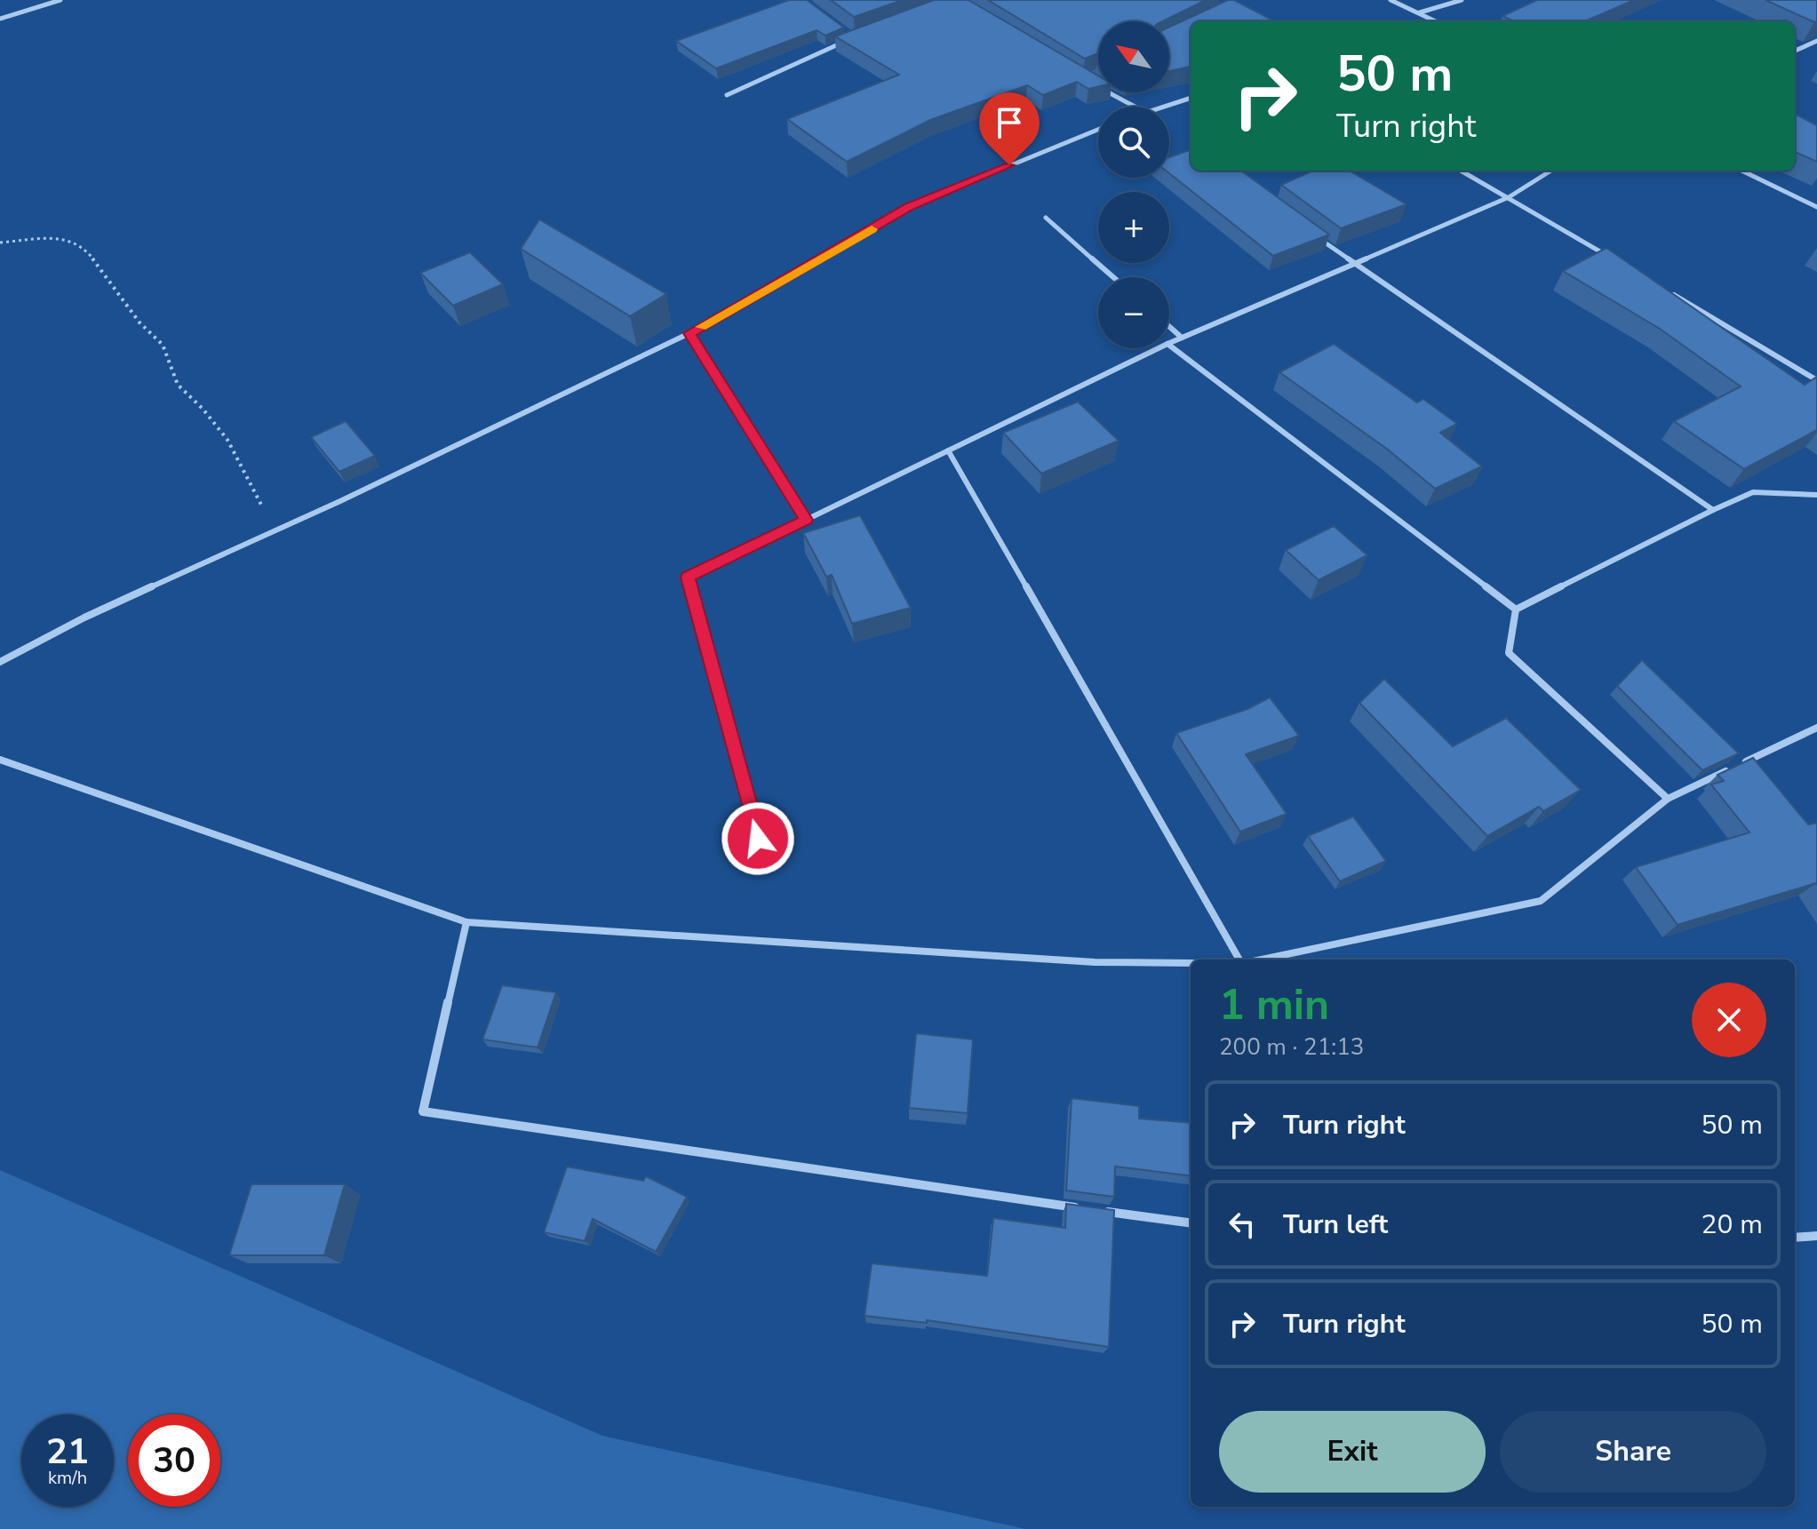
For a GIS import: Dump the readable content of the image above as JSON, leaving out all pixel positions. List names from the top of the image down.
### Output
{
  "north": "top left",
  "page": {
    "map_buttons": ["+", "−"],
    "turn": ["50 m", "Turn right"],
    "heading": ["1 min", "200 m · 21:13"],
    "list": [
      {
        "name": "Turn right",
        "value": "50 m"
      },
      {
        "name": "Turn left",
        "value": "20 m"
      },
      {
        "name": "Turn right",
        "value": "50 m"
      }
    ],
    "buttons": ["Exit", "Share"],
    "speed": "21 km/h",
    "limit": "30"
  }
}
